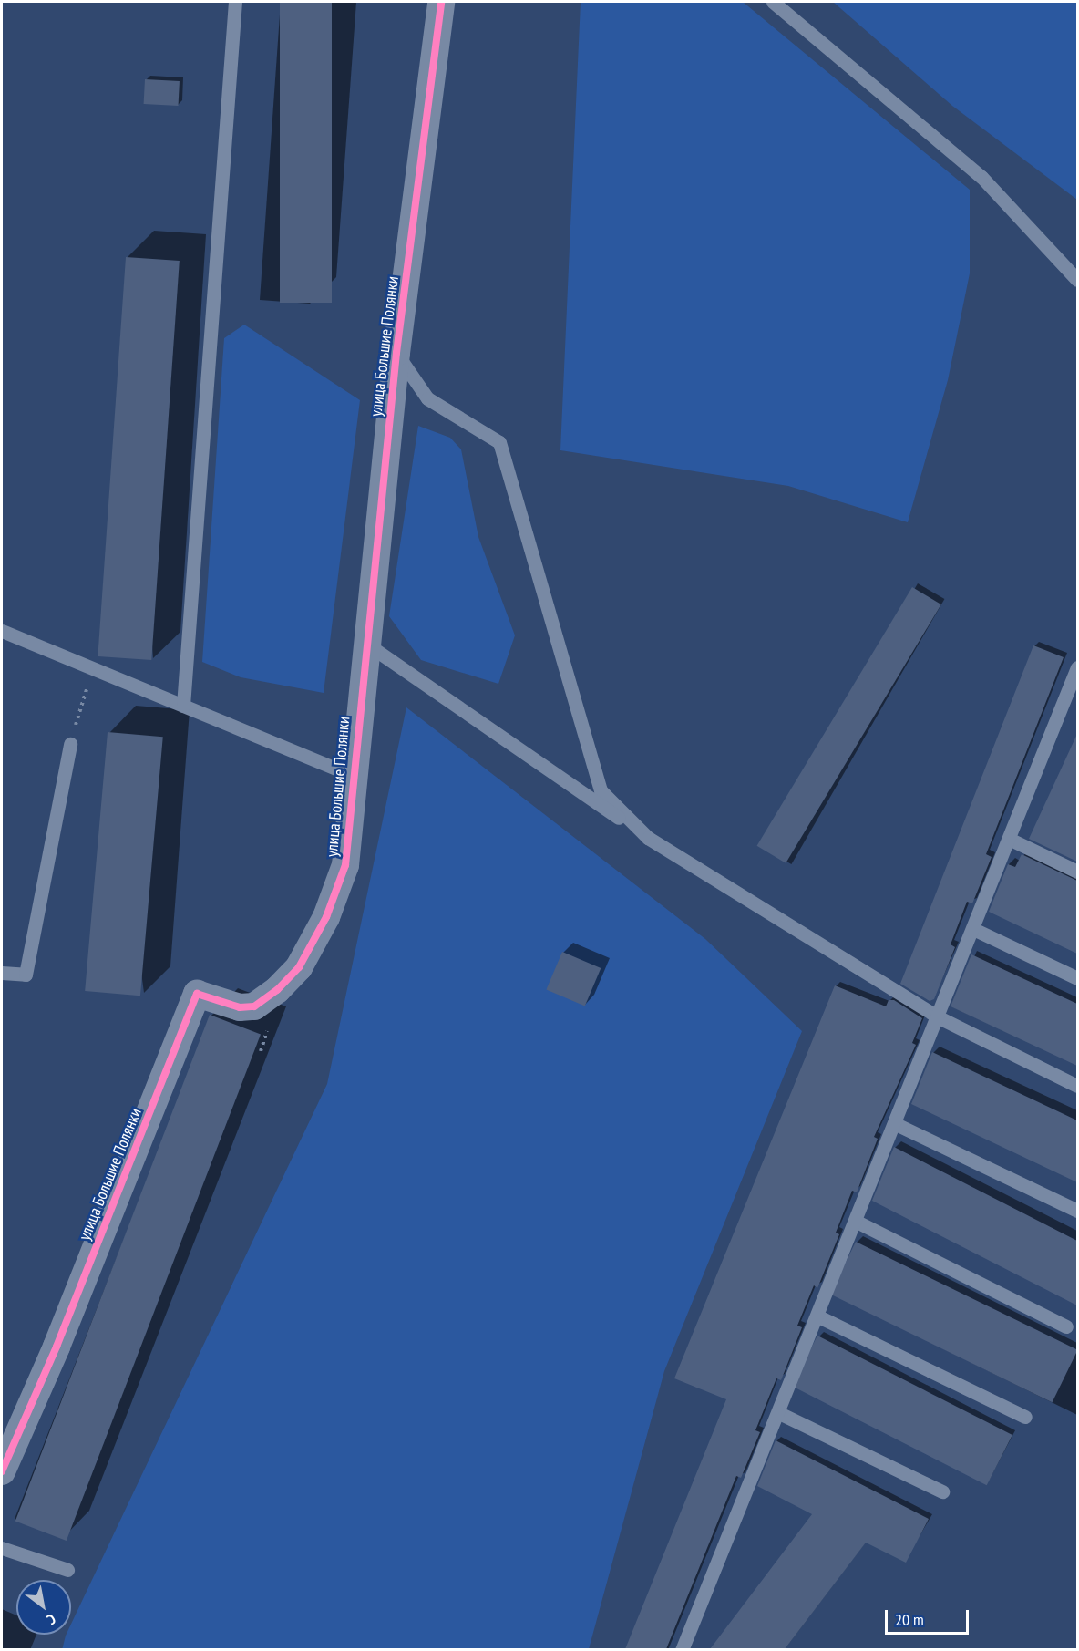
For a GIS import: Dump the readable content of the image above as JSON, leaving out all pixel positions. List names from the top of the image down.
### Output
{
  "streets": {
    "street": ["улица Большие Полянки"]
  },
  "scale_bar": "20 m",
  "north": "bottom right"
}
